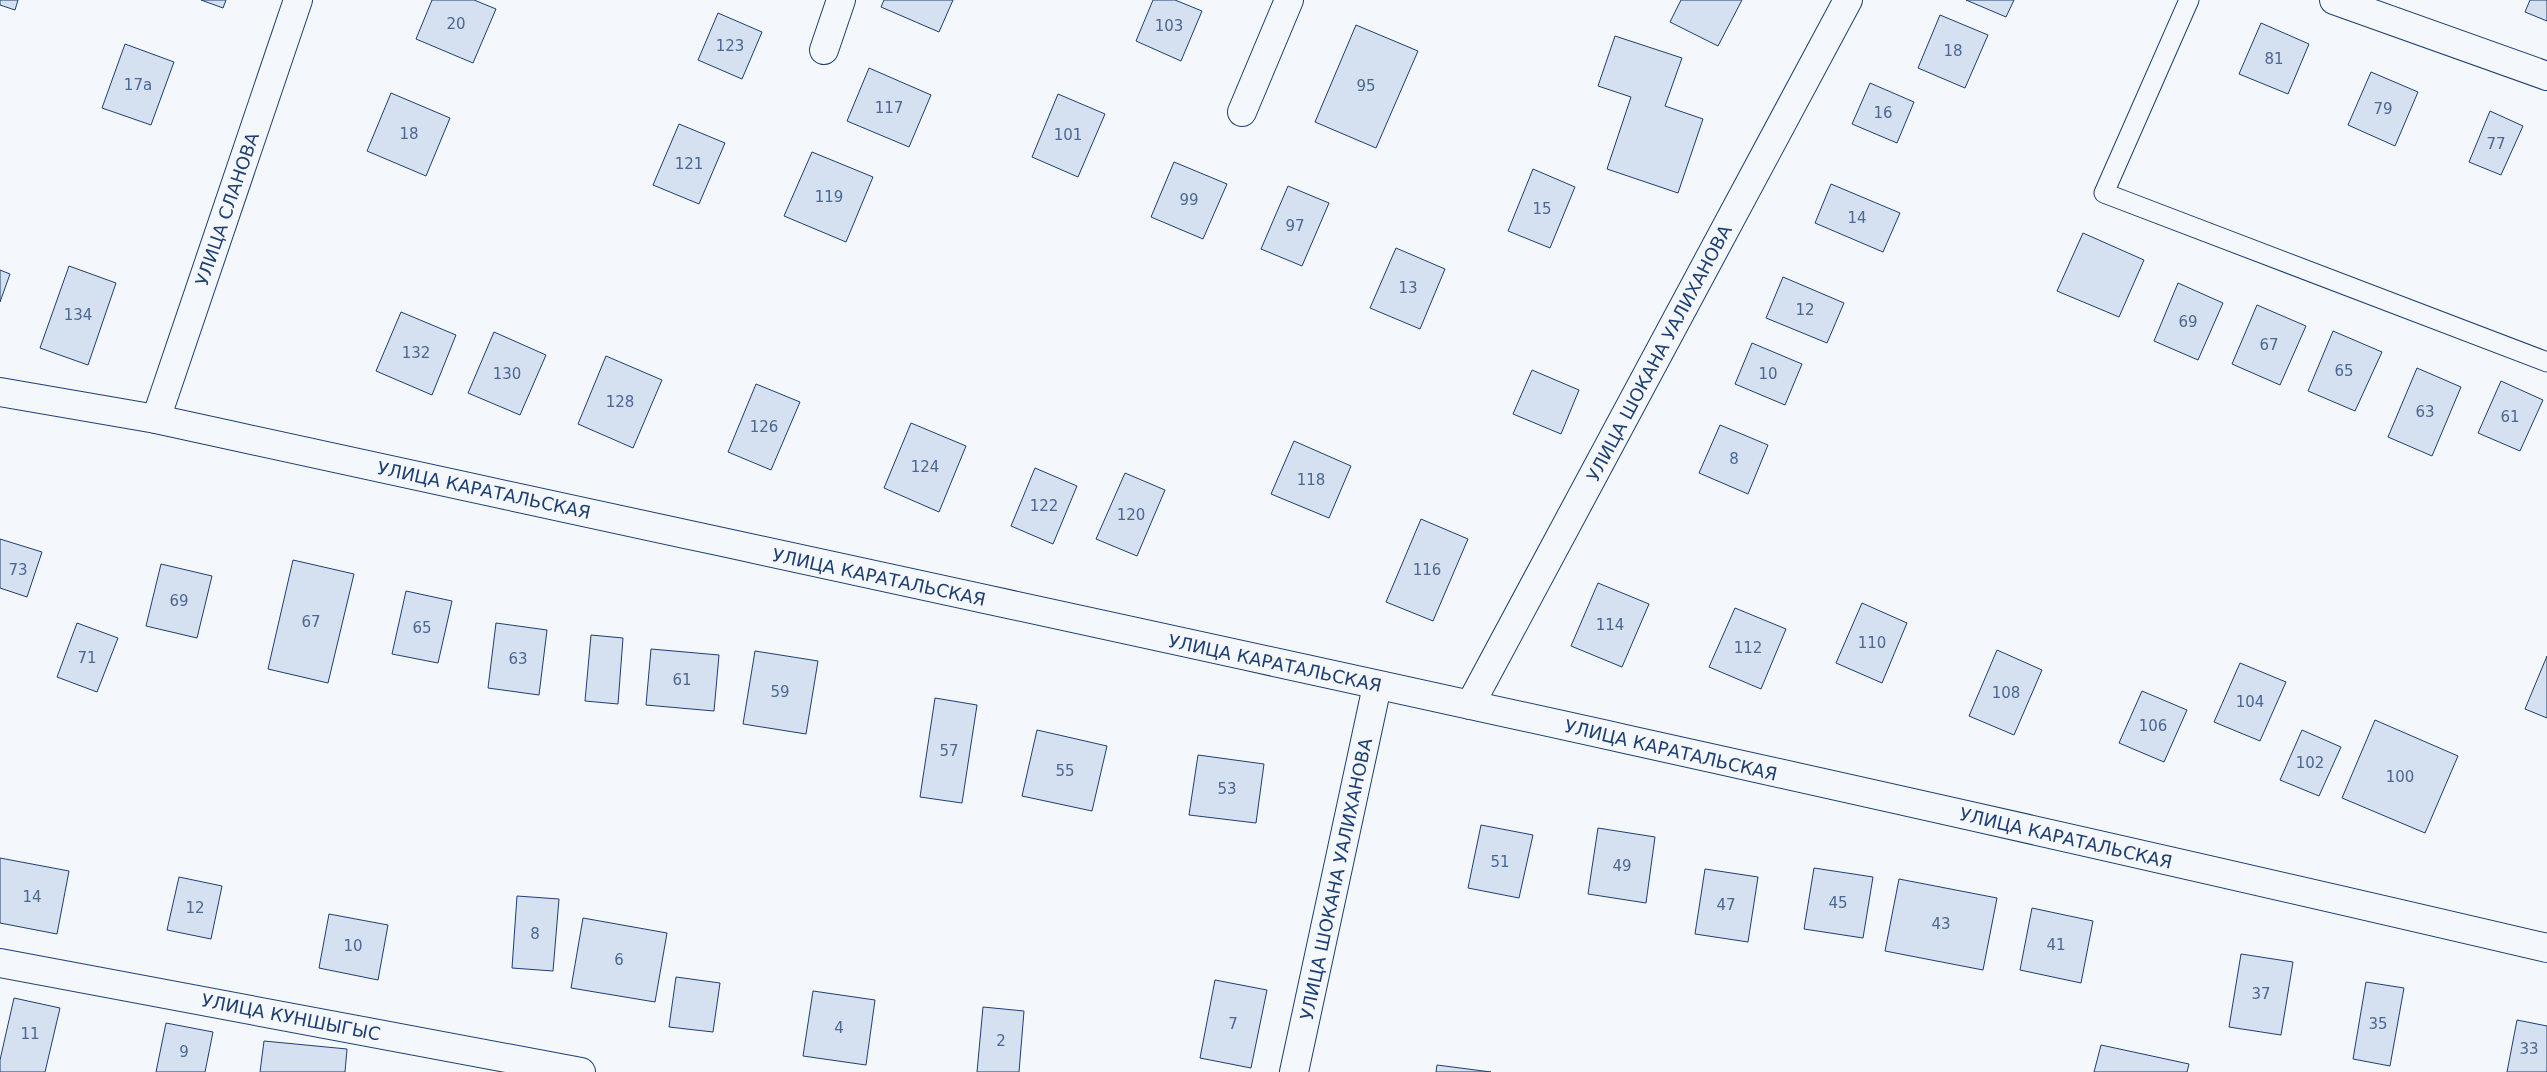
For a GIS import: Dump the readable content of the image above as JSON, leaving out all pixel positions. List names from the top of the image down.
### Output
{
  "streets": {
    "street": [
      "УЛИЦА СЛАНОВА",
      "УЛИЦА ШОКАНА УАЛИХАНОВА",
      "УЛИЦА КАРАТАЛЬСКАЯ",
      "УЛИЦА КУНШЫГЫС"
    ]
  },
  "crossings": [
    ["УЛИЦА СЛАНОВА", "УЛИЦА КАРАТАЛЬСКАЯ"],
    ["УЛИЦА ШОКАНА УАЛИХАНОВА", "УЛИЦА КАРАТАЛЬСКАЯ"]
  ],
  "house_numbers": [
    "20",
    "103",
    "123",
    "18",
    "81",
    "17а",
    "95",
    "117",
    "79",
    "16",
    "18",
    "101",
    "77",
    "121",
    "119",
    "99",
    "15",
    "14",
    "97",
    "13",
    "12",
    "134",
    "69",
    "67",
    "132",
    "65",
    "130",
    "10",
    "128",
    "63",
    "61",
    "126",
    "8",
    "124",
    "118",
    "122",
    "120",
    "73",
    "116",
    "69",
    "67",
    "114",
    "65",
    "110",
    "112",
    "71",
    "63",
    "61",
    "59",
    "108",
    "104",
    "106",
    "57",
    "102",
    "55",
    "100",
    "53",
    "51",
    "49",
    "14",
    "45",
    "47",
    "12",
    "43",
    "8",
    "41",
    "10",
    "6",
    "37",
    "7",
    "35",
    "4",
    "11",
    "2",
    "33",
    "9"
  ]
}
